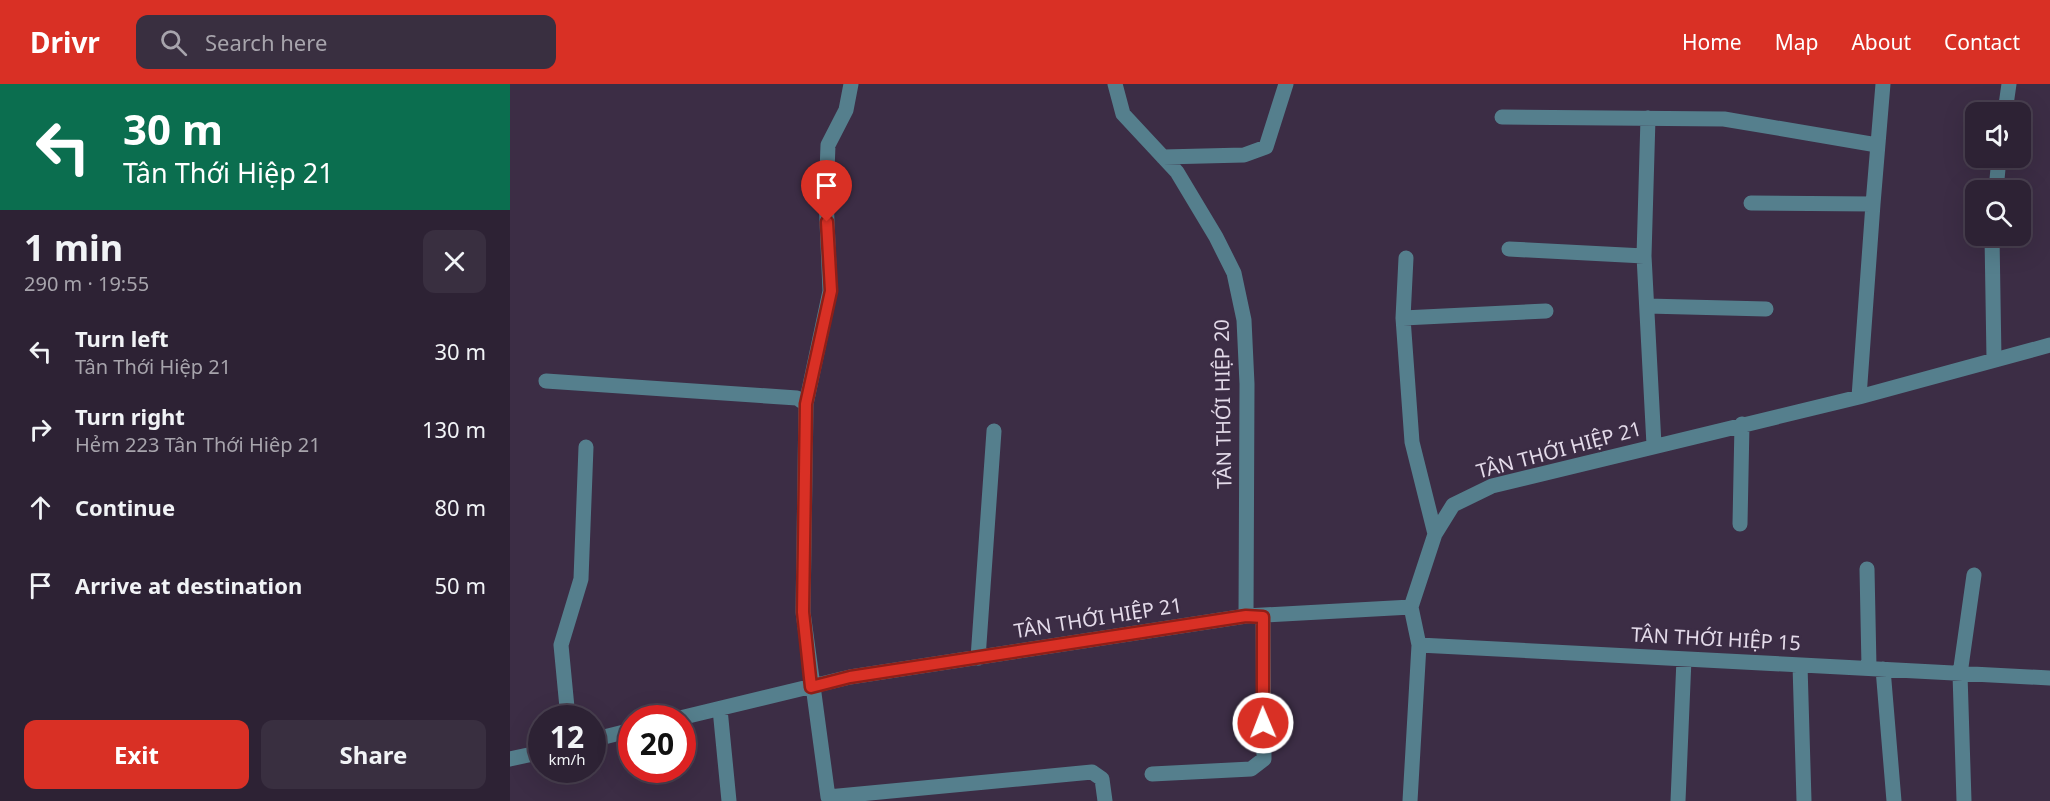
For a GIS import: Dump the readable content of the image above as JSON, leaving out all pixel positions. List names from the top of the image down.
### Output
{
  "streets": {
    "street": ["TÂN THỚI HIỆP 20", "TÂN THỚI HIỆP 21", "TÂN THỚI HIỆP 15"]
  },
  "crossings": [
    ["TÂN THỚI HIỆP 20", "TÂN THỚI HIỆP 21"]
  ],
  "page": {
    "header": "Drivr",
    "search": "Search here",
    "nav": [
      "Home",
      "Map",
      "About",
      "Contact"
    ],
    "turn": ["30 m", "Tân Thới Hiệp 21"],
    "heading": ["1 min", "290 m · 19:55"],
    "list": [
      {
        "name": "Turn left",
        "note": "Tân Thới Hiệp 21",
        "value": "30 m"
      },
      {
        "name": "Turn right",
        "note": "Hẻm 223 Tân Thới Hiêp 21",
        "value": "130 m"
      },
      {
        "name": "Continue",
        "value": "80 m"
      },
      {
        "name": "Arrive at destination",
        "value": "50 m"
      }
    ],
    "speed": "12 km/h",
    "limit": "20",
    "buttons": ["Exit", "Share"]
  }
}
